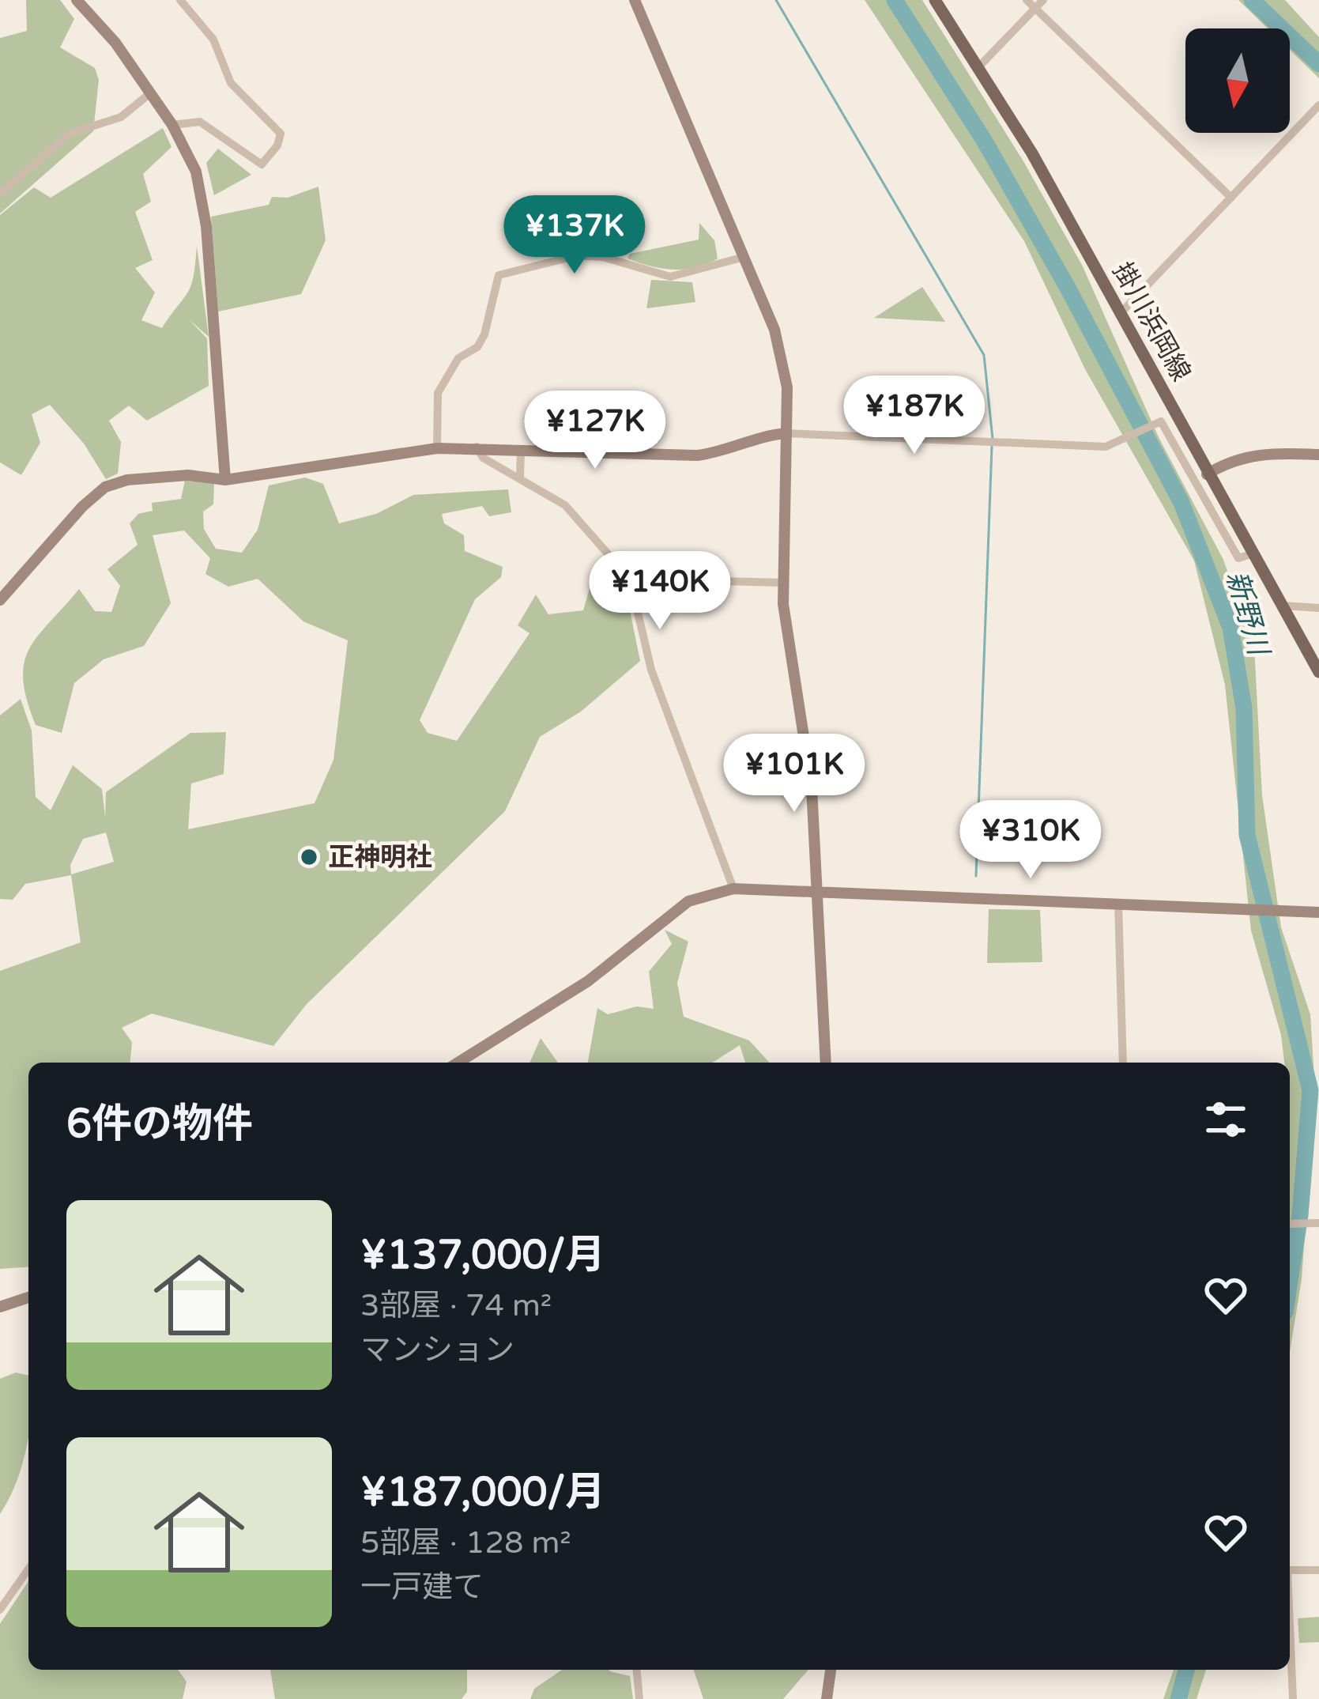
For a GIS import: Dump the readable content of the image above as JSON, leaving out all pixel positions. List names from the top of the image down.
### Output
{
  "streets": {
    "main road": ["掛川浜岡線"]
  },
  "water": ["新野川"],
  "places": ["正神明社"],
  "north": "bottom",
  "page": {
    "price": [
      "¥137K",
      "¥187K",
      "¥127K",
      "¥140K",
      "¥101K",
      "¥310K"
    ],
    "heading": "6件の物件",
    "list": [
      {
        "name": "¥137,000/月",
        "note": "3部屋 · 74 m² · マンション"
      },
      {
        "name": "¥187,000/月",
        "note": "5部屋 · 128 m² · 一戸建て"
      }
    ]
  }
}
